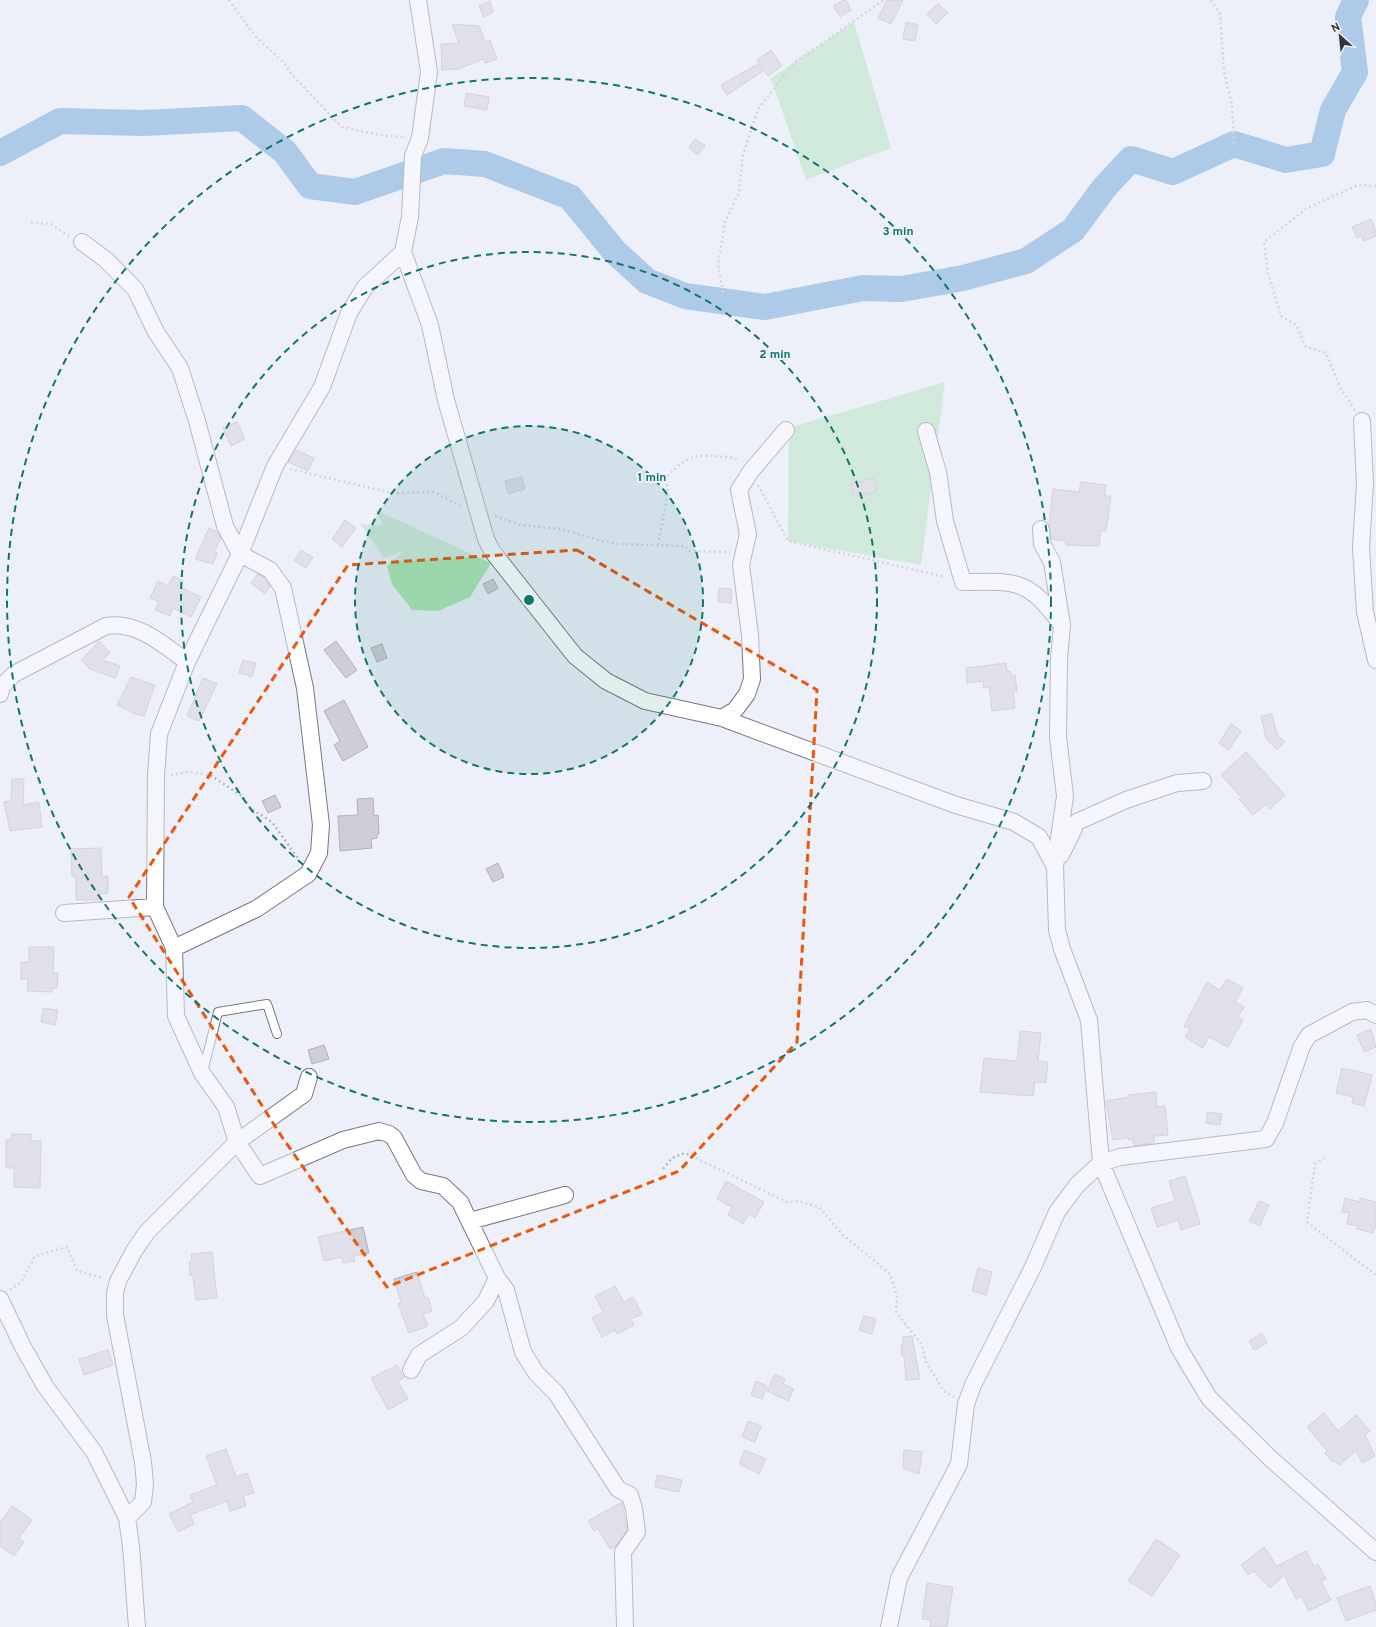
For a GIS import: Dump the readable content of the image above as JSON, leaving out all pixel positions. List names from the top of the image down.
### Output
{
  "north": "top left",
  "rings": ["3 min", "2 min", "1 min"]
}
